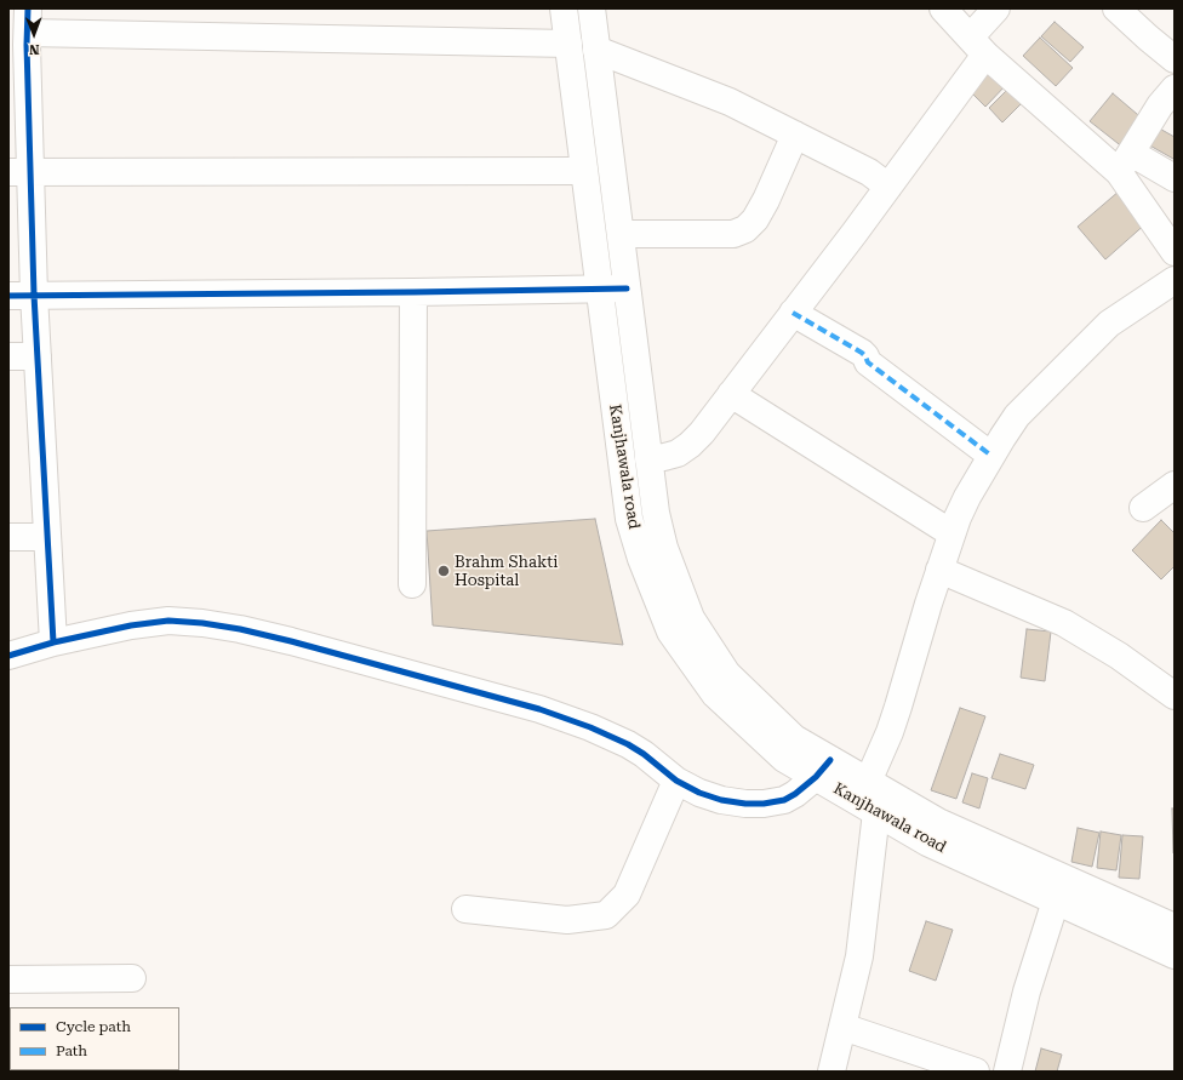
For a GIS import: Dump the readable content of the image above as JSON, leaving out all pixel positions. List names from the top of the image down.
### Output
{
  "streets": {
    "street": ["Kanjhawala road"]
  },
  "places": ["Brahm Shakti Hospital"],
  "legend": ["Cycle path", "Path"],
  "north": "bottom"
}
